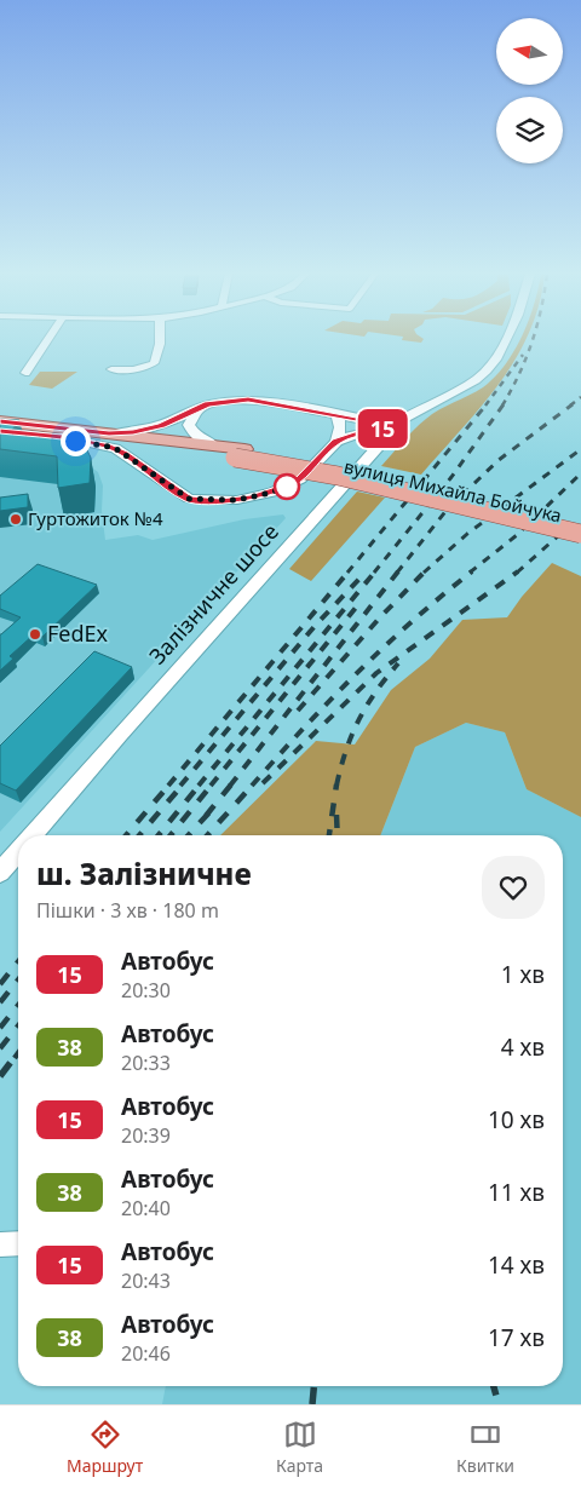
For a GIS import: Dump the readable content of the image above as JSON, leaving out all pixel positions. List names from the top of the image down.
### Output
{
  "streets": {
    "main road": ["вулиця Михайла Бойчука"],
    "street": ["Залізничне шосе"]
  },
  "places": ["Гуртожиток №4", "FedEx"],
  "lines": ["bus line 15"],
  "north": "left",
  "page": {
    "on_map": "15",
    "heading": ["ш. Залізничне", "Пішки · 3 хв · 180 m"],
    "list": [
      {
        "mark": "15",
        "name": "Автобус",
        "note": "20:30",
        "value": "1 хв"
      },
      {
        "mark": "38",
        "name": "Автобус",
        "note": "20:33",
        "value": "4 хв"
      },
      {
        "mark": "15",
        "name": "Автобус",
        "note": "20:39",
        "value": "10 хв"
      },
      {
        "mark": "38",
        "name": "Автобус",
        "note": "20:40",
        "value": "11 хв"
      },
      {
        "mark": "15",
        "name": "Автобус",
        "note": "20:43",
        "value": "14 хв"
      },
      {
        "mark": "38",
        "name": "Автобус",
        "note": "20:46",
        "value": "17 хв"
      }
    ],
    "tabs": ["Маршрут", "Карта", "Квитки"]
  }
}
